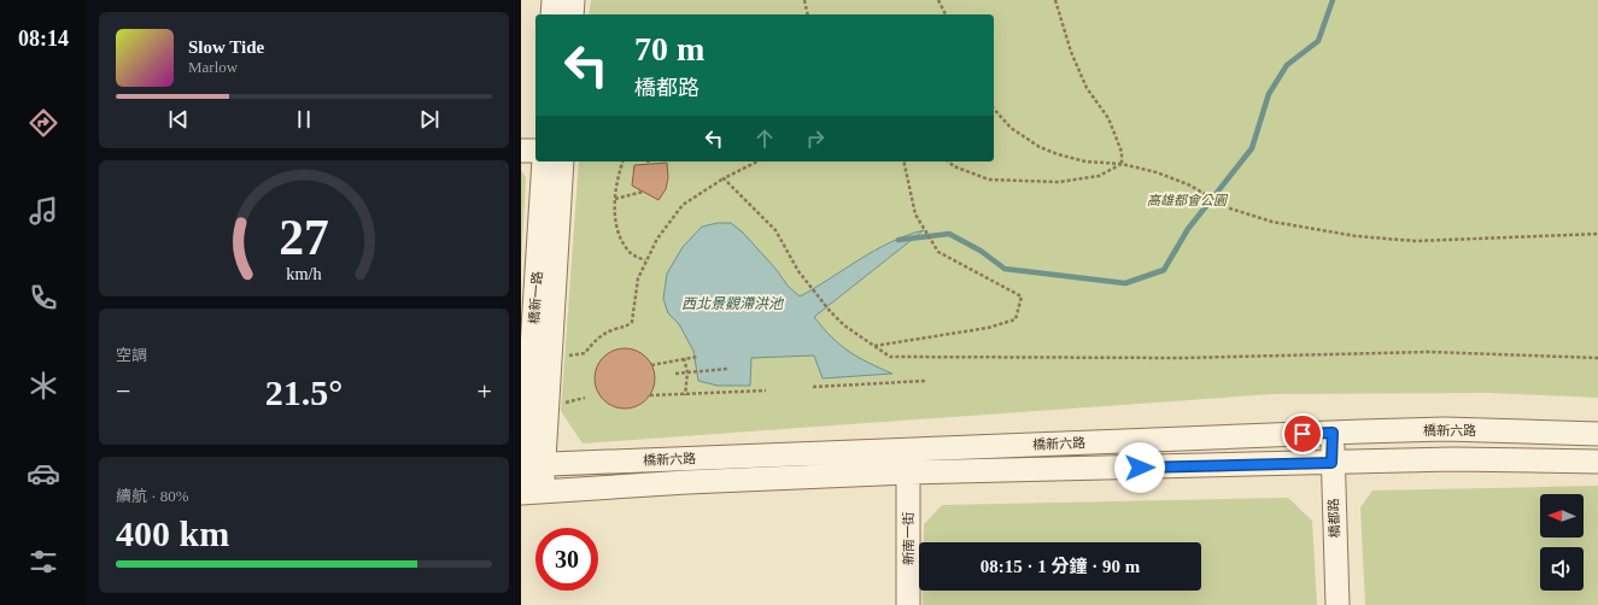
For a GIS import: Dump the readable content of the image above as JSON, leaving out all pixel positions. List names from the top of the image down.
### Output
{
  "streets": {
    "street": [
      "橋新一路",
      "橋新六路",
      "橋都路",
      "新南一街"
    ]
  },
  "crossings": [
    ["橋新一路", "橋新六路"],
    ["橋新六路", "橋都路"],
    ["橋新六路", "新南一街"]
  ],
  "water": ["西北景觀滯洪池"],
  "parks": ["高雄都會公園"],
  "north": "left",
  "page": {
    "tabs": "08:14",
    "turn": ["70 m", "橋都路"],
    "song": ["Slow Tide", "Marlow"],
    "tile": [
      "空調",
      ["續航 · 80%", "400 km"]
    ],
    "heat": ["−", "21.5°", "+"],
    "limit": "30",
    "trip": "08:15 · 1 分鐘 · 90 m",
    "gauge": ["27", "km/h"]
  }
}
